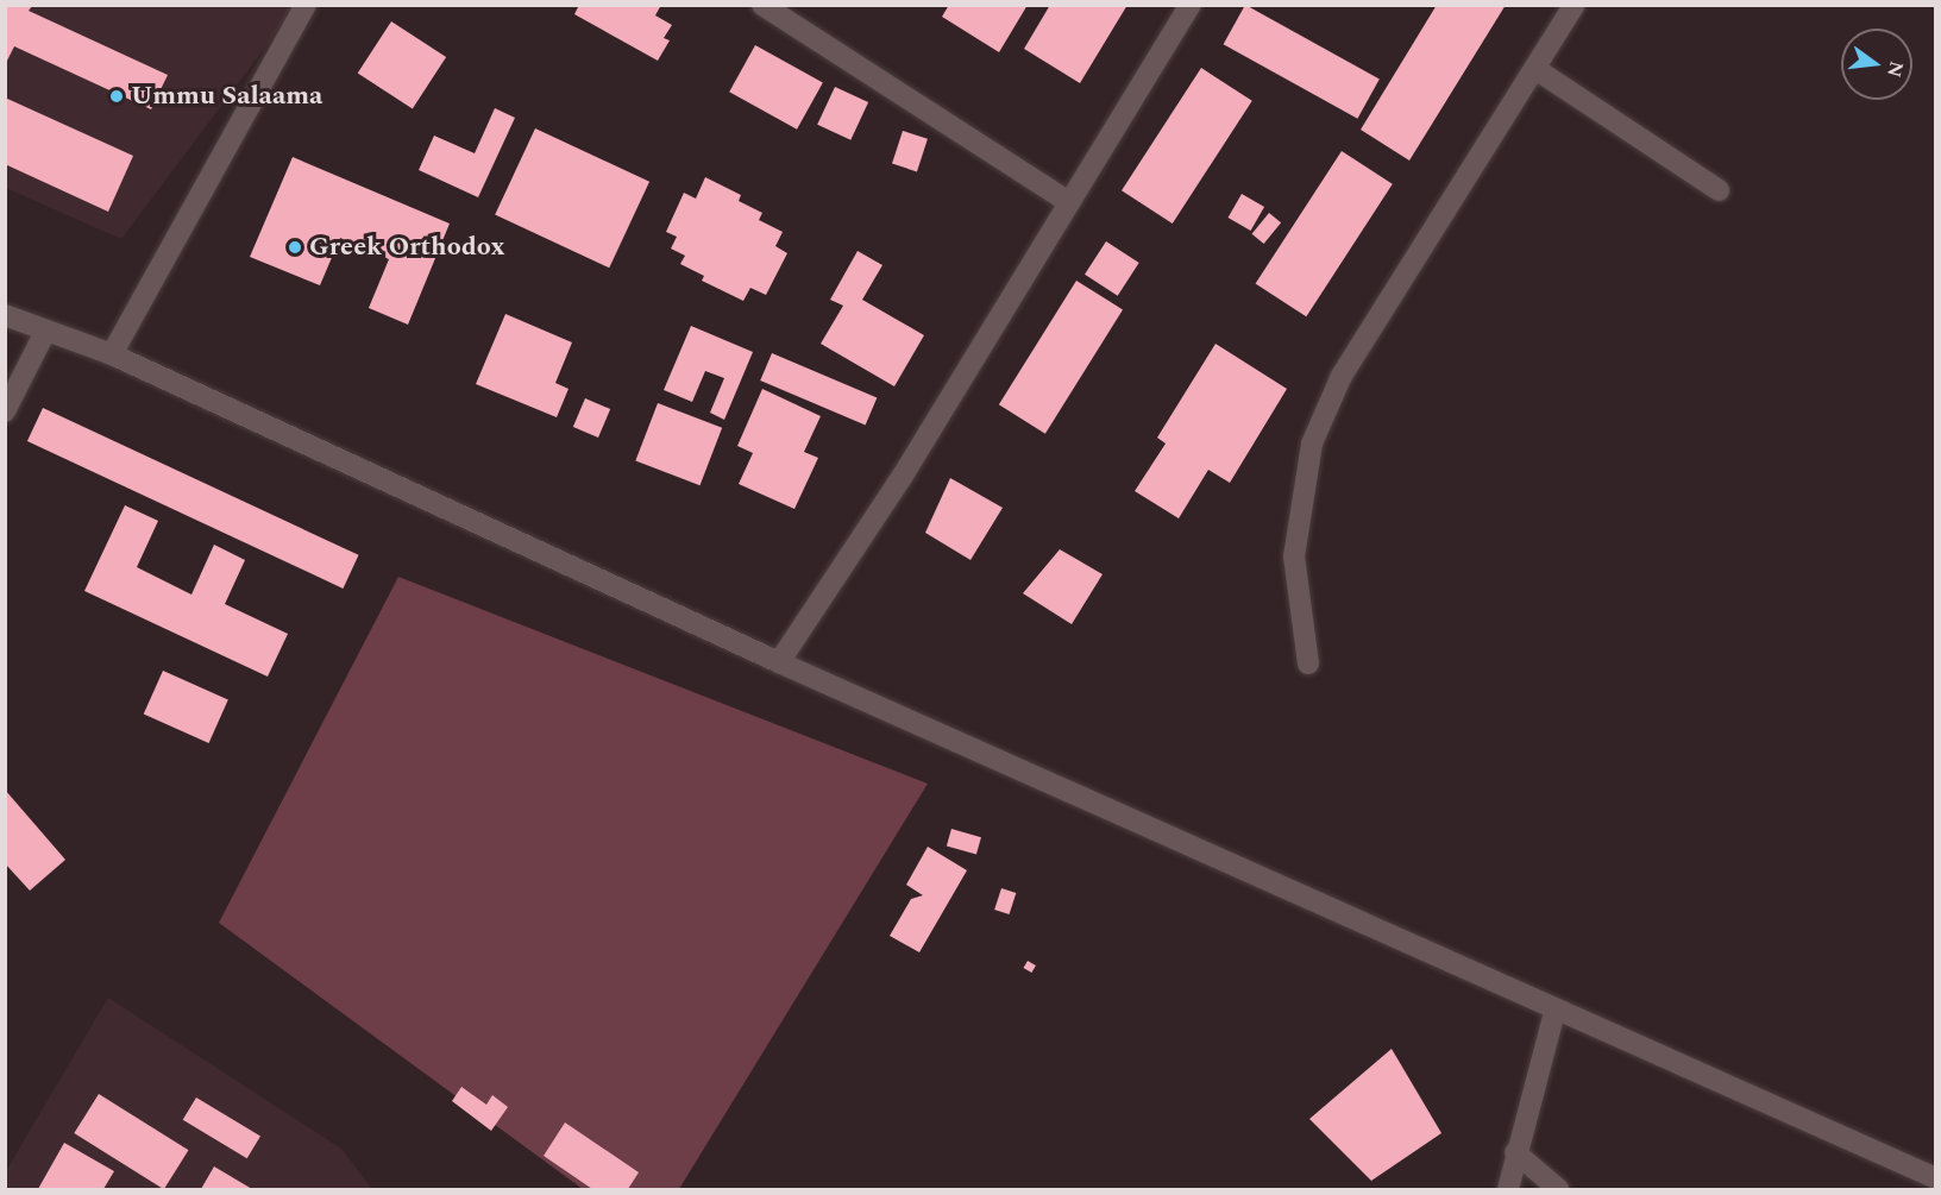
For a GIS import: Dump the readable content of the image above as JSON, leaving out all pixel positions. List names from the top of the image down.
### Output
{
  "places": ["Ummu Salaama", "Greek Orthodox"],
  "north": "right"
}
